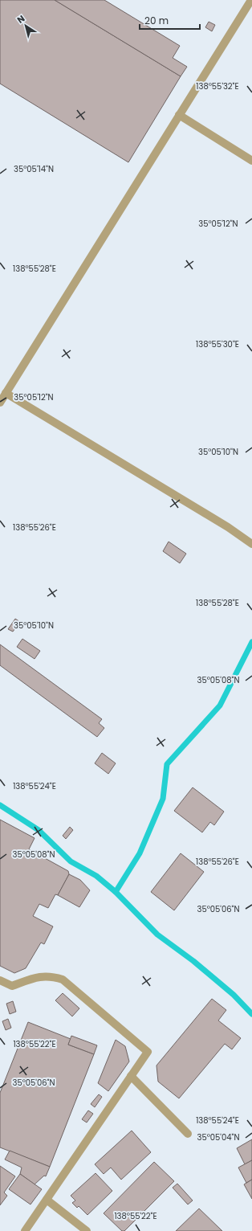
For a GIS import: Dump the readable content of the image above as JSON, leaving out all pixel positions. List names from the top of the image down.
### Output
{
  "scale_bar": "20 m",
  "north": "top left",
  "coordinates": [
    "138°55'32\"E",
    "35°05'14\"N",
    "35°05'12\"N",
    "138°55'28\"E",
    "138°55'30\"E",
    "35°05'10\"N",
    "138°55'26\"E",
    "35°05'08\"N",
    "138°55'24\"E",
    "35°05'06\"N",
    "138°55'22\"E",
    "35°05'04\"N"
  ]
}
